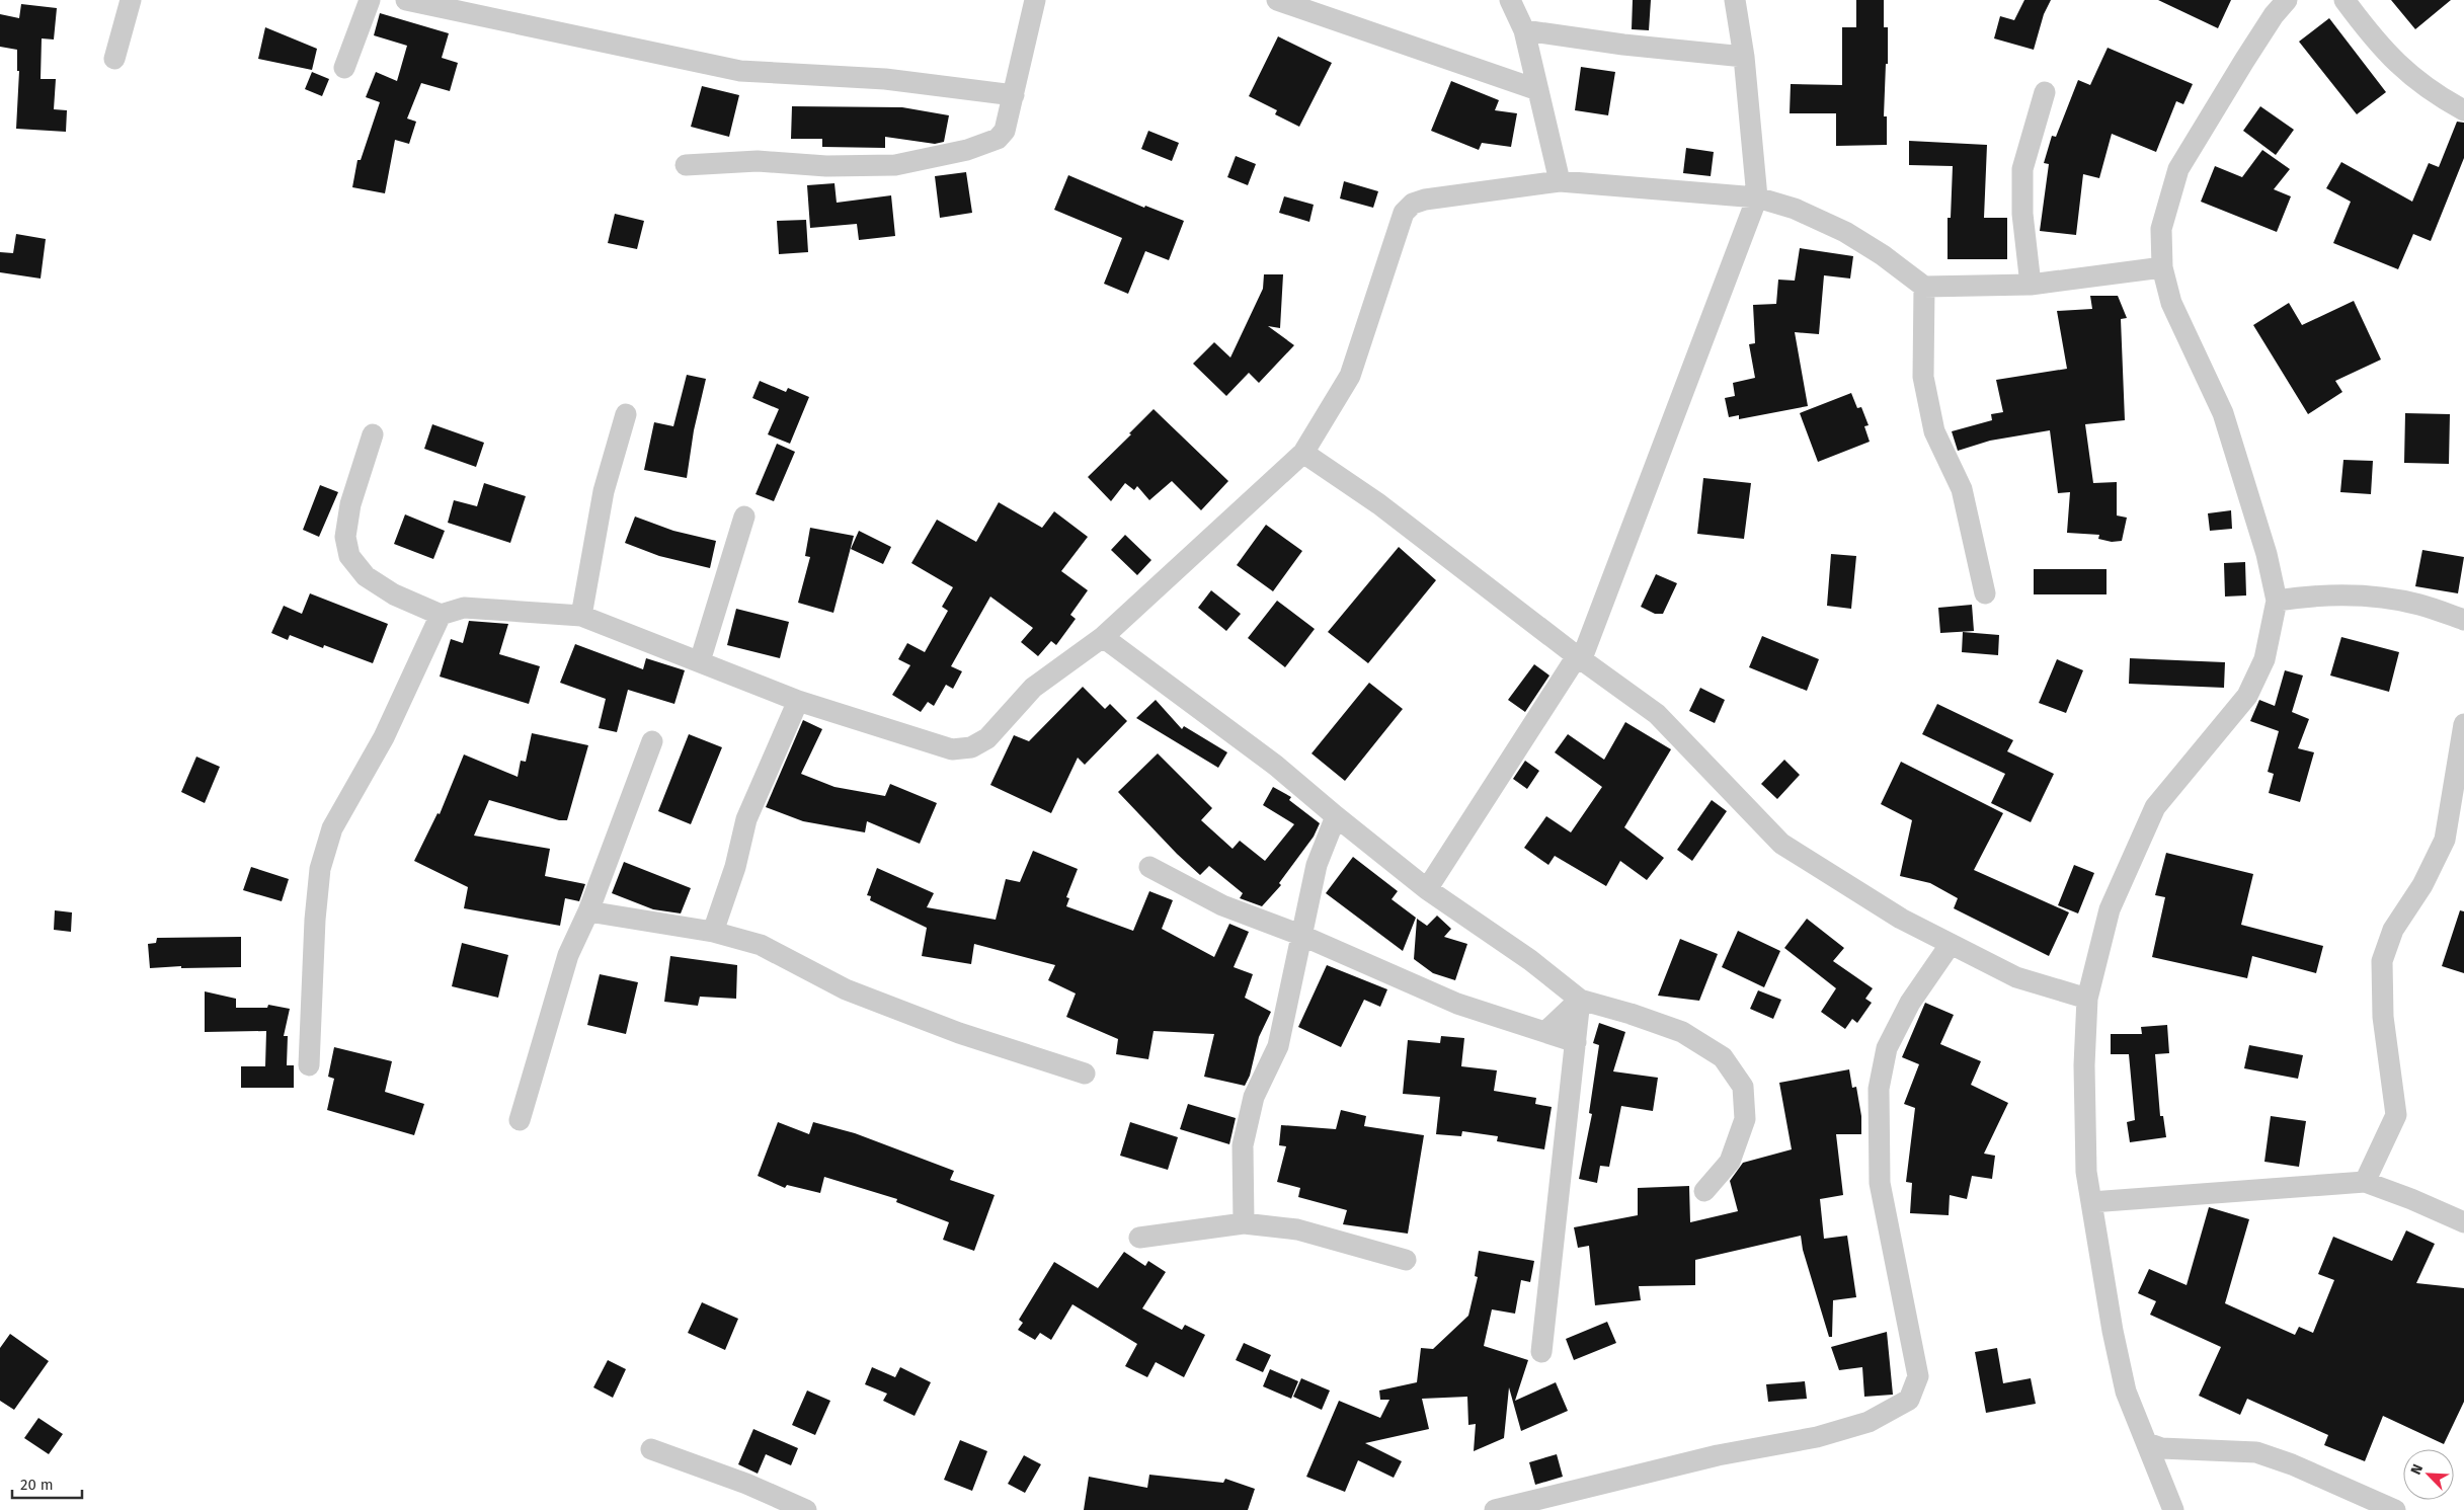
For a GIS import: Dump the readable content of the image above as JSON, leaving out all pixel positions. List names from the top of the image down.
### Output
{
  "scale_bar": "20 m",
  "north": "top left"
}
